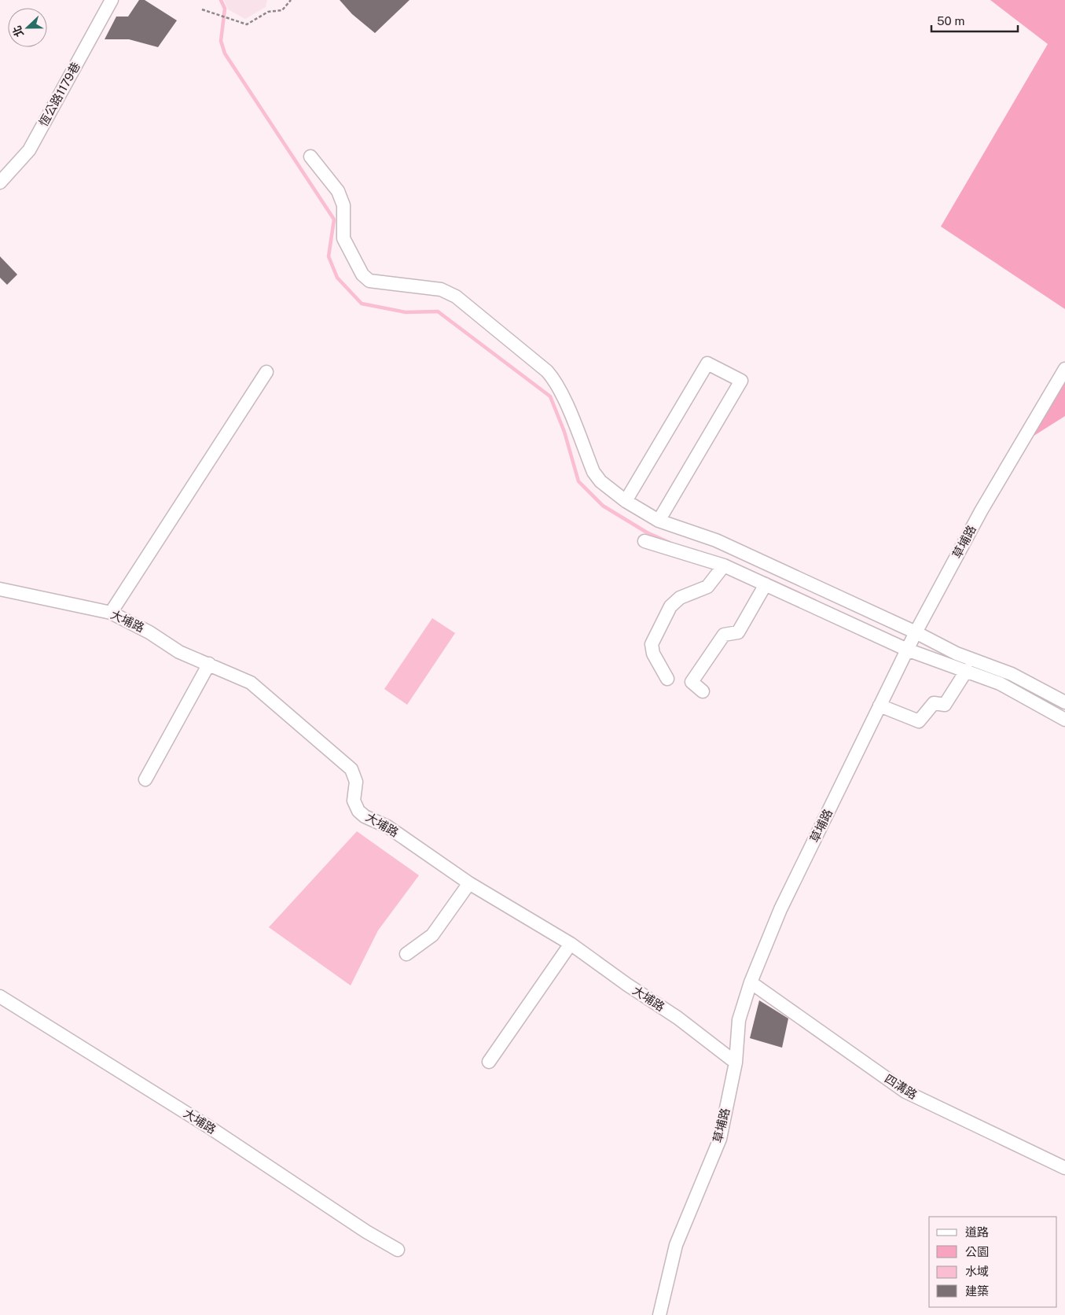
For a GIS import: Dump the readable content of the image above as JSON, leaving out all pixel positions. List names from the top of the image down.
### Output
{
  "streets": {
    "street": [
      "恆公路1179巷",
      "草埔路",
      "大埔路",
      "四溝路"
    ]
  },
  "crossings": [
    ["草埔路", "大埔路"],
    ["草埔路", "四溝路"]
  ],
  "legend": [
    "道路",
    "公園",
    "水域",
    "建築"
  ],
  "scale_bar": "50 m",
  "north": "left"
}
